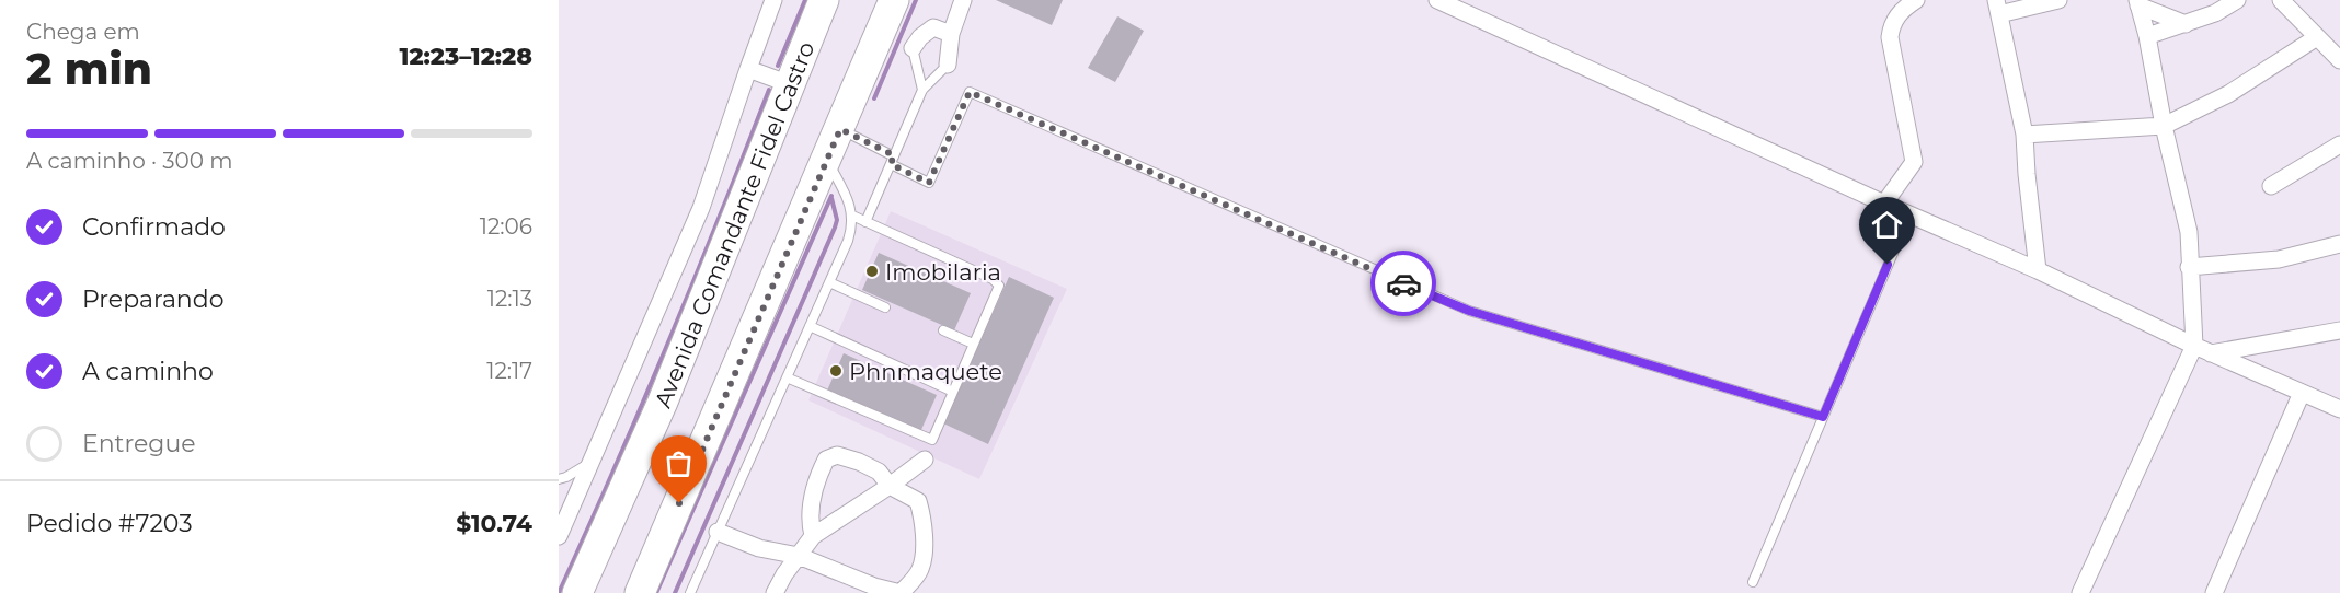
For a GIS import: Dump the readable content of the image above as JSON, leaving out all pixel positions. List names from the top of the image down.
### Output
{
  "streets": {
    "highway": ["Avenida Comandante Fidel Castro"]
  },
  "places": ["Imobilaria", "Phnmaquete"],
  "page": {
    "heading": ["2 min", "Chega em", "12:23–12:28"],
    "panel": ["Pedido #7203", "$10.74"],
    "bar": "A caminho · 300 m",
    "list": [
      ["Confirmado", "12:06"],
      ["Preparando", "12:13"],
      ["A caminho", "12:17"],
      "Entregue"
    ]
  }
}
